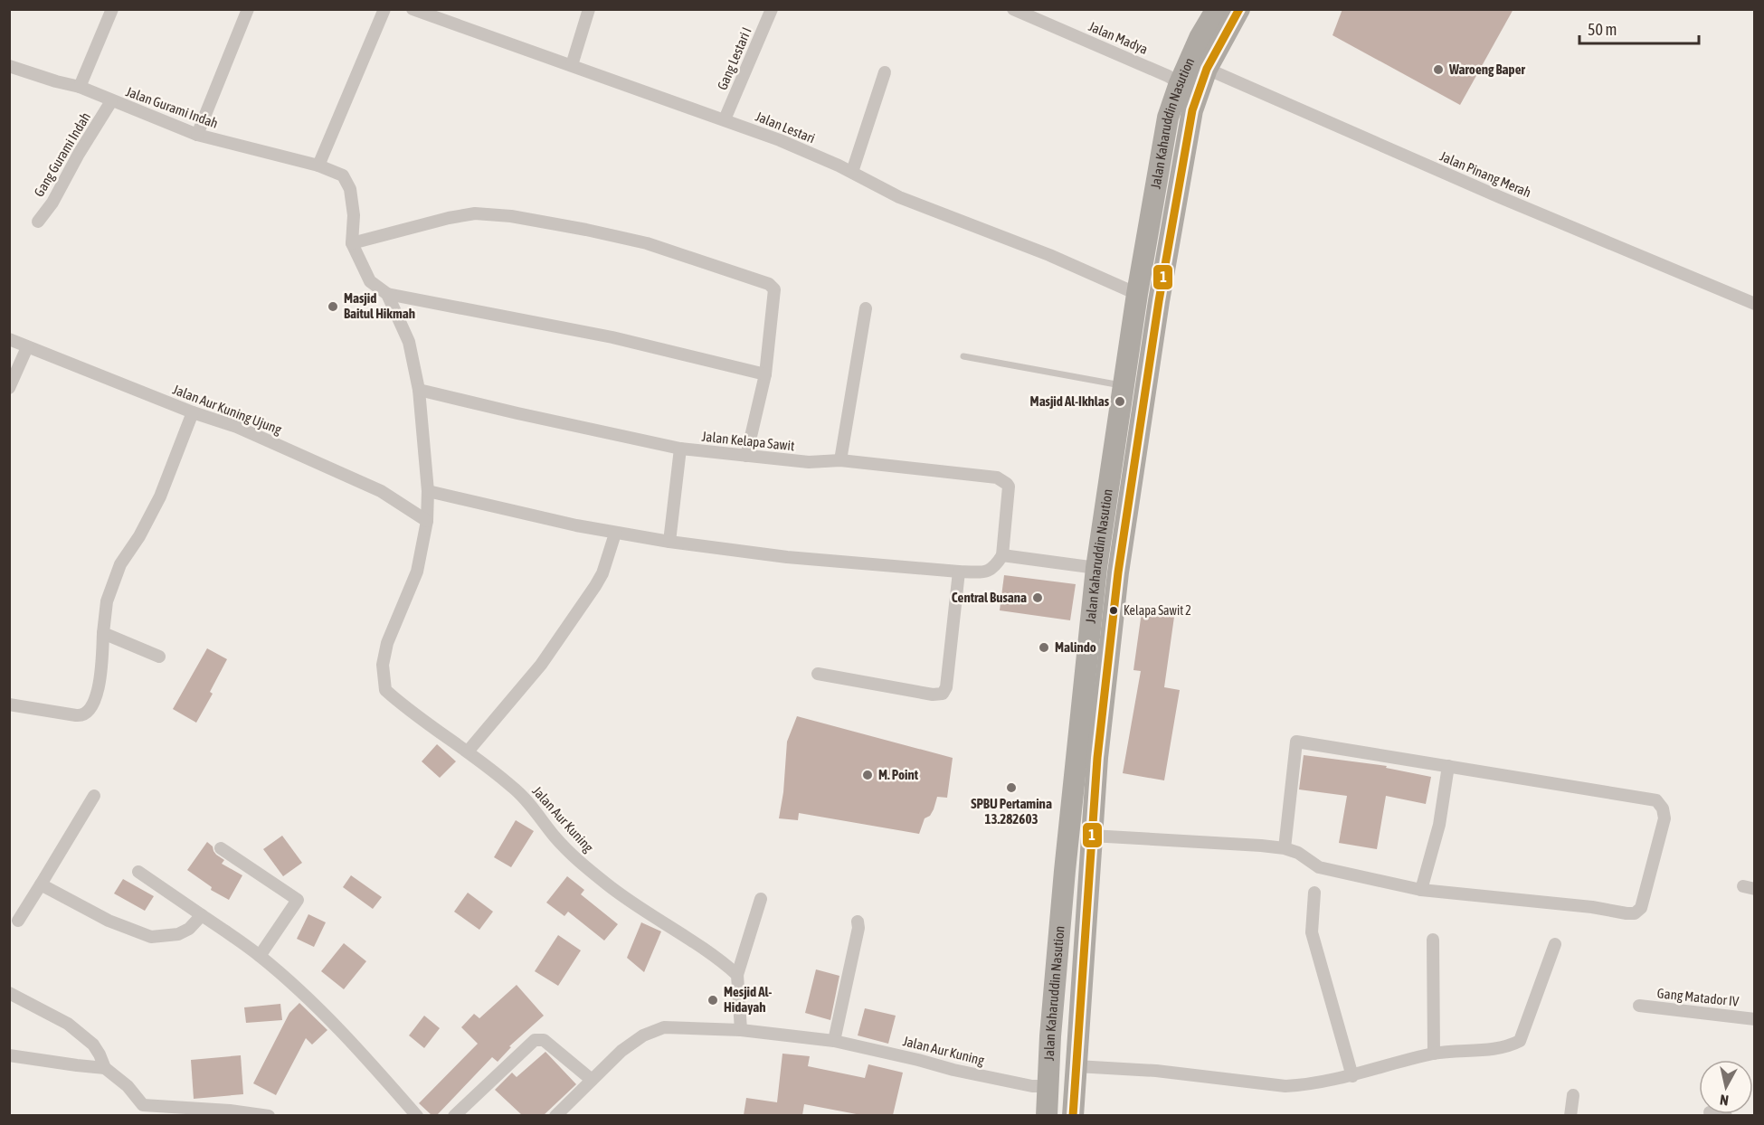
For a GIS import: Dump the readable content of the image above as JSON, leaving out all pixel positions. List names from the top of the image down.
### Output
{
  "streets": {
    "highway": ["Jalan Kaharuddin Nasution"],
    "street": [
      "Jalan Madya",
      "Gang Lestari I",
      "Jalan Gurami Indah",
      "Jalan Lestari",
      "Gang Gurami Indah",
      "Jalan Pinang Merah",
      "Jalan Aur Kuning Ujung",
      "Jalan Kelapa Sawit",
      "Jalan Aur Kuning",
      "Gang Matador IV"
    ]
  },
  "crossings": [
    ["Jalan Madya", "Jalan Kaharuddin Nasution"],
    ["Gang Lestari I", "Jalan Lestari"],
    ["Jalan Gurami Indah", "Gang Gurami Indah"],
    ["Jalan Kaharuddin Nasution", "Jalan Lestari"],
    ["Jalan Kaharuddin Nasution", "Jalan Pinang Merah"],
    ["Jalan Kaharuddin Nasution", "Jalan Aur Kuning"],
    ["Jalan Aur Kuning Ujung", "Jalan Aur Kuning"]
  ],
  "places": [
    "Waroeng Baper",
    "Masjid Baitul Hikmah",
    "Masjid Al-Ikhlas",
    "Central Busana",
    "Kelapa Sawit 2",
    "Malindo",
    "M. Point",
    "SPBU Pertamina 13.282603",
    "Mesjid Al- Hidayah"
  ],
  "lines": ["transit line 1"],
  "scale_bar": "50 m",
  "north": "bottom"
}
